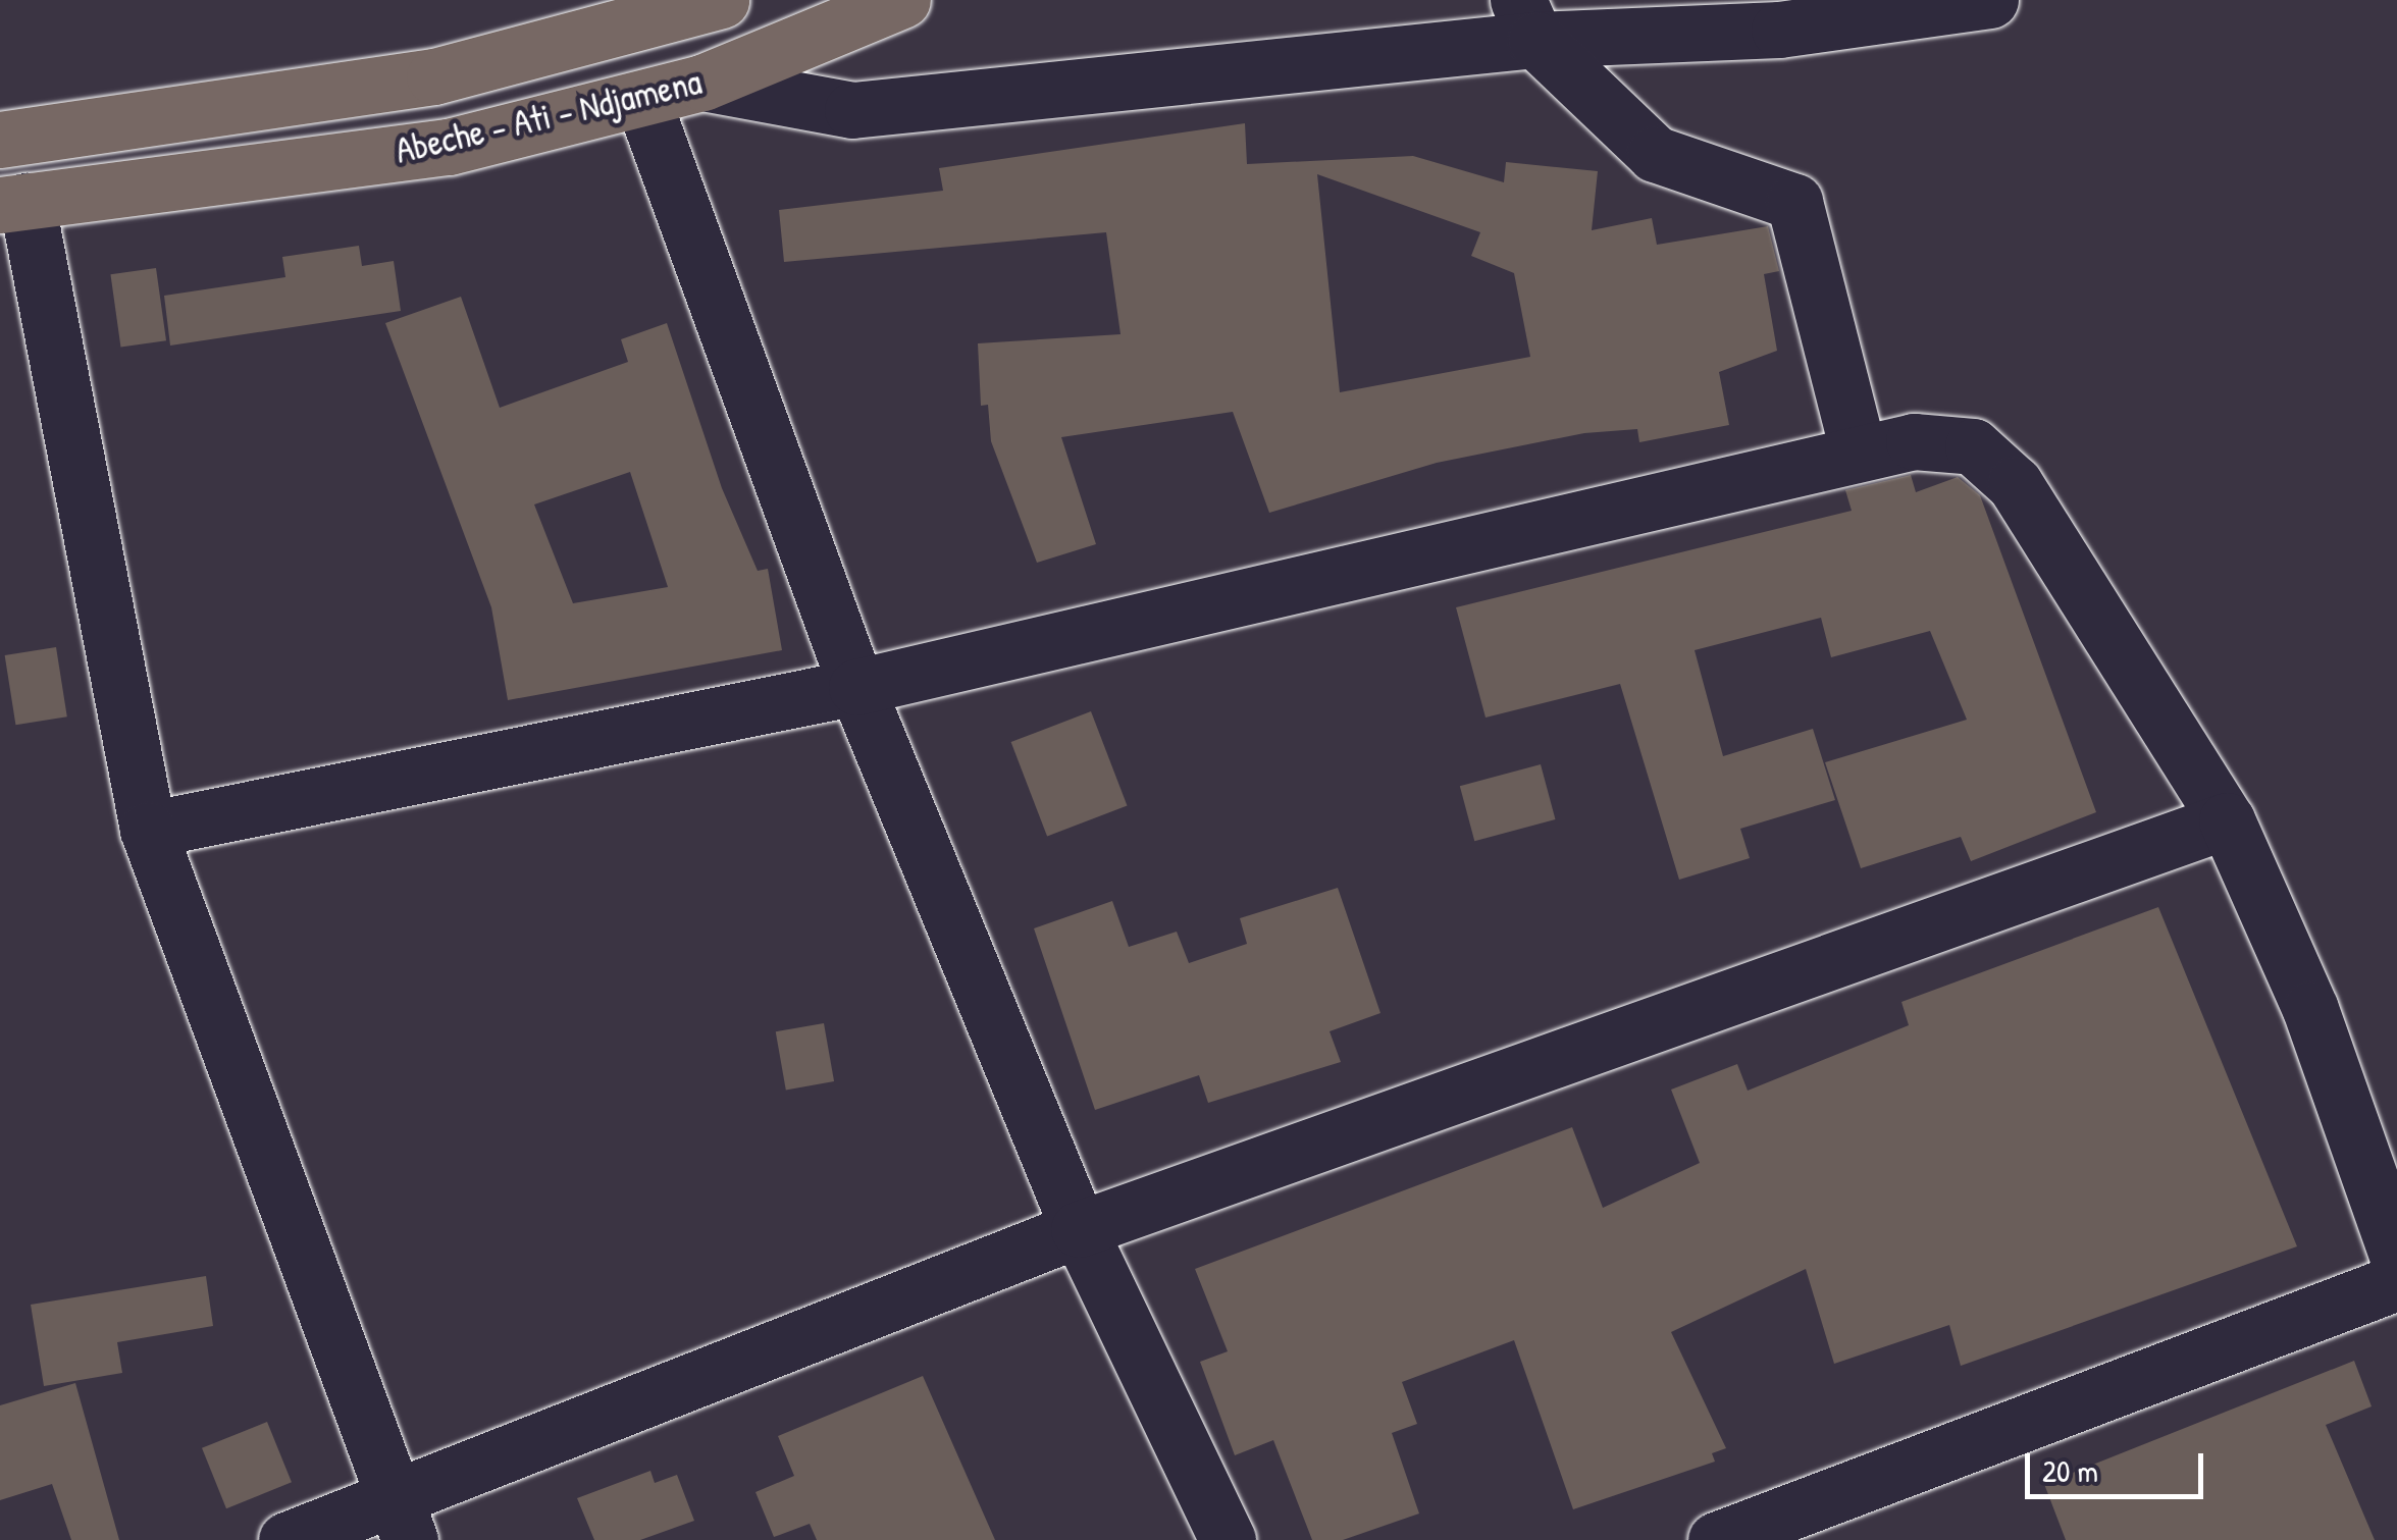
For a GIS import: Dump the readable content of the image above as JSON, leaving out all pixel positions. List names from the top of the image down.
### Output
{
  "streets": {
    "highway": ["Abeche - Ati - Ndjamena"]
  },
  "scale_bar": "20 m"
}
